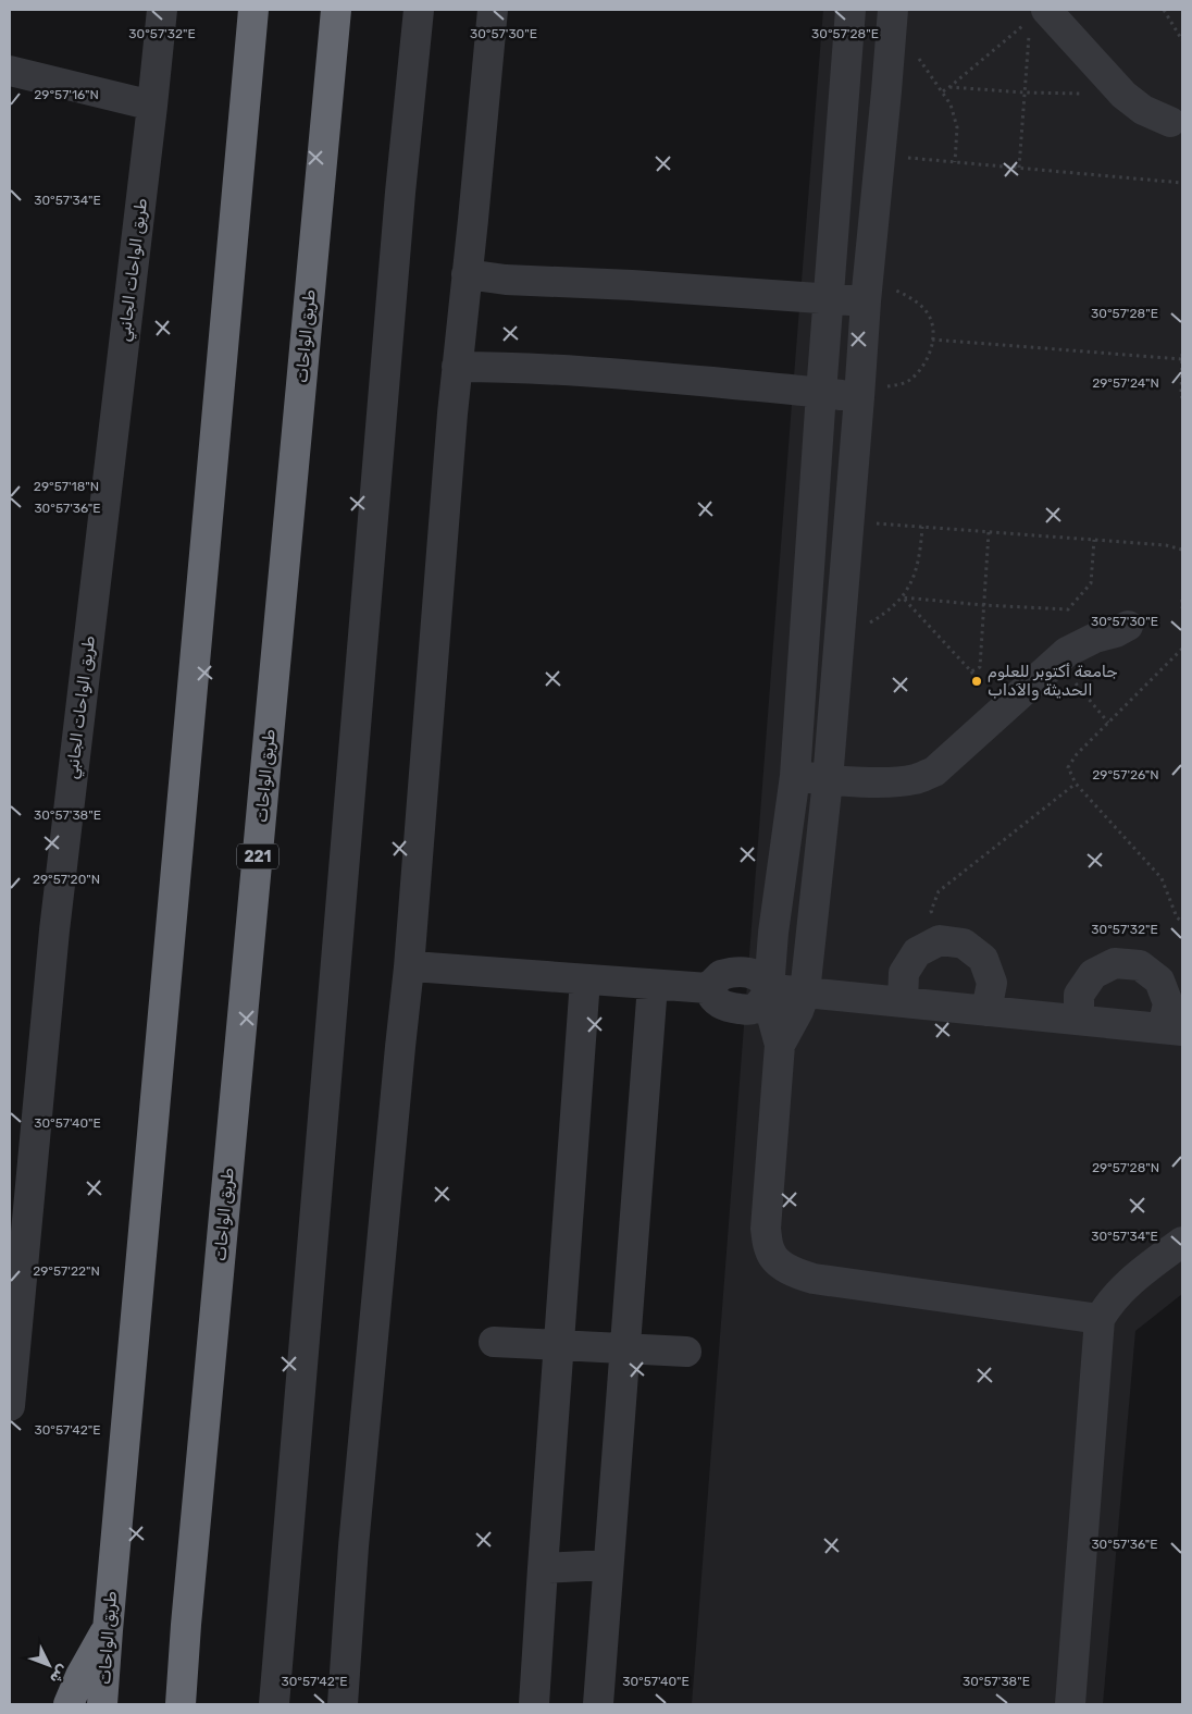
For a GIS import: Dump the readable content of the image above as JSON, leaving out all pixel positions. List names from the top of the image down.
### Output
{
  "streets": {
    "highway": ["طريق الواحات", "221"],
    "street": ["طريق الواحات الجانبي"]
  },
  "places": ["جامعة أكتوبر للعلوم الحديثة والآداب"],
  "north": "bottom right",
  "coordinates": [
    "30°57'32\"E",
    "30°57'30\"E",
    "30°57'28\"E",
    "29°57'16\"N",
    "30°57'34\"E",
    "29°57'24\"N",
    "29°57'18\"N",
    "30°57'36\"E",
    "29°57'26\"N",
    "30°57'38\"E",
    "29°57'20\"N",
    "30°57'40\"E",
    "29°57'28\"N",
    "29°57'22\"N",
    "30°57'42\"E"
  ]
}
